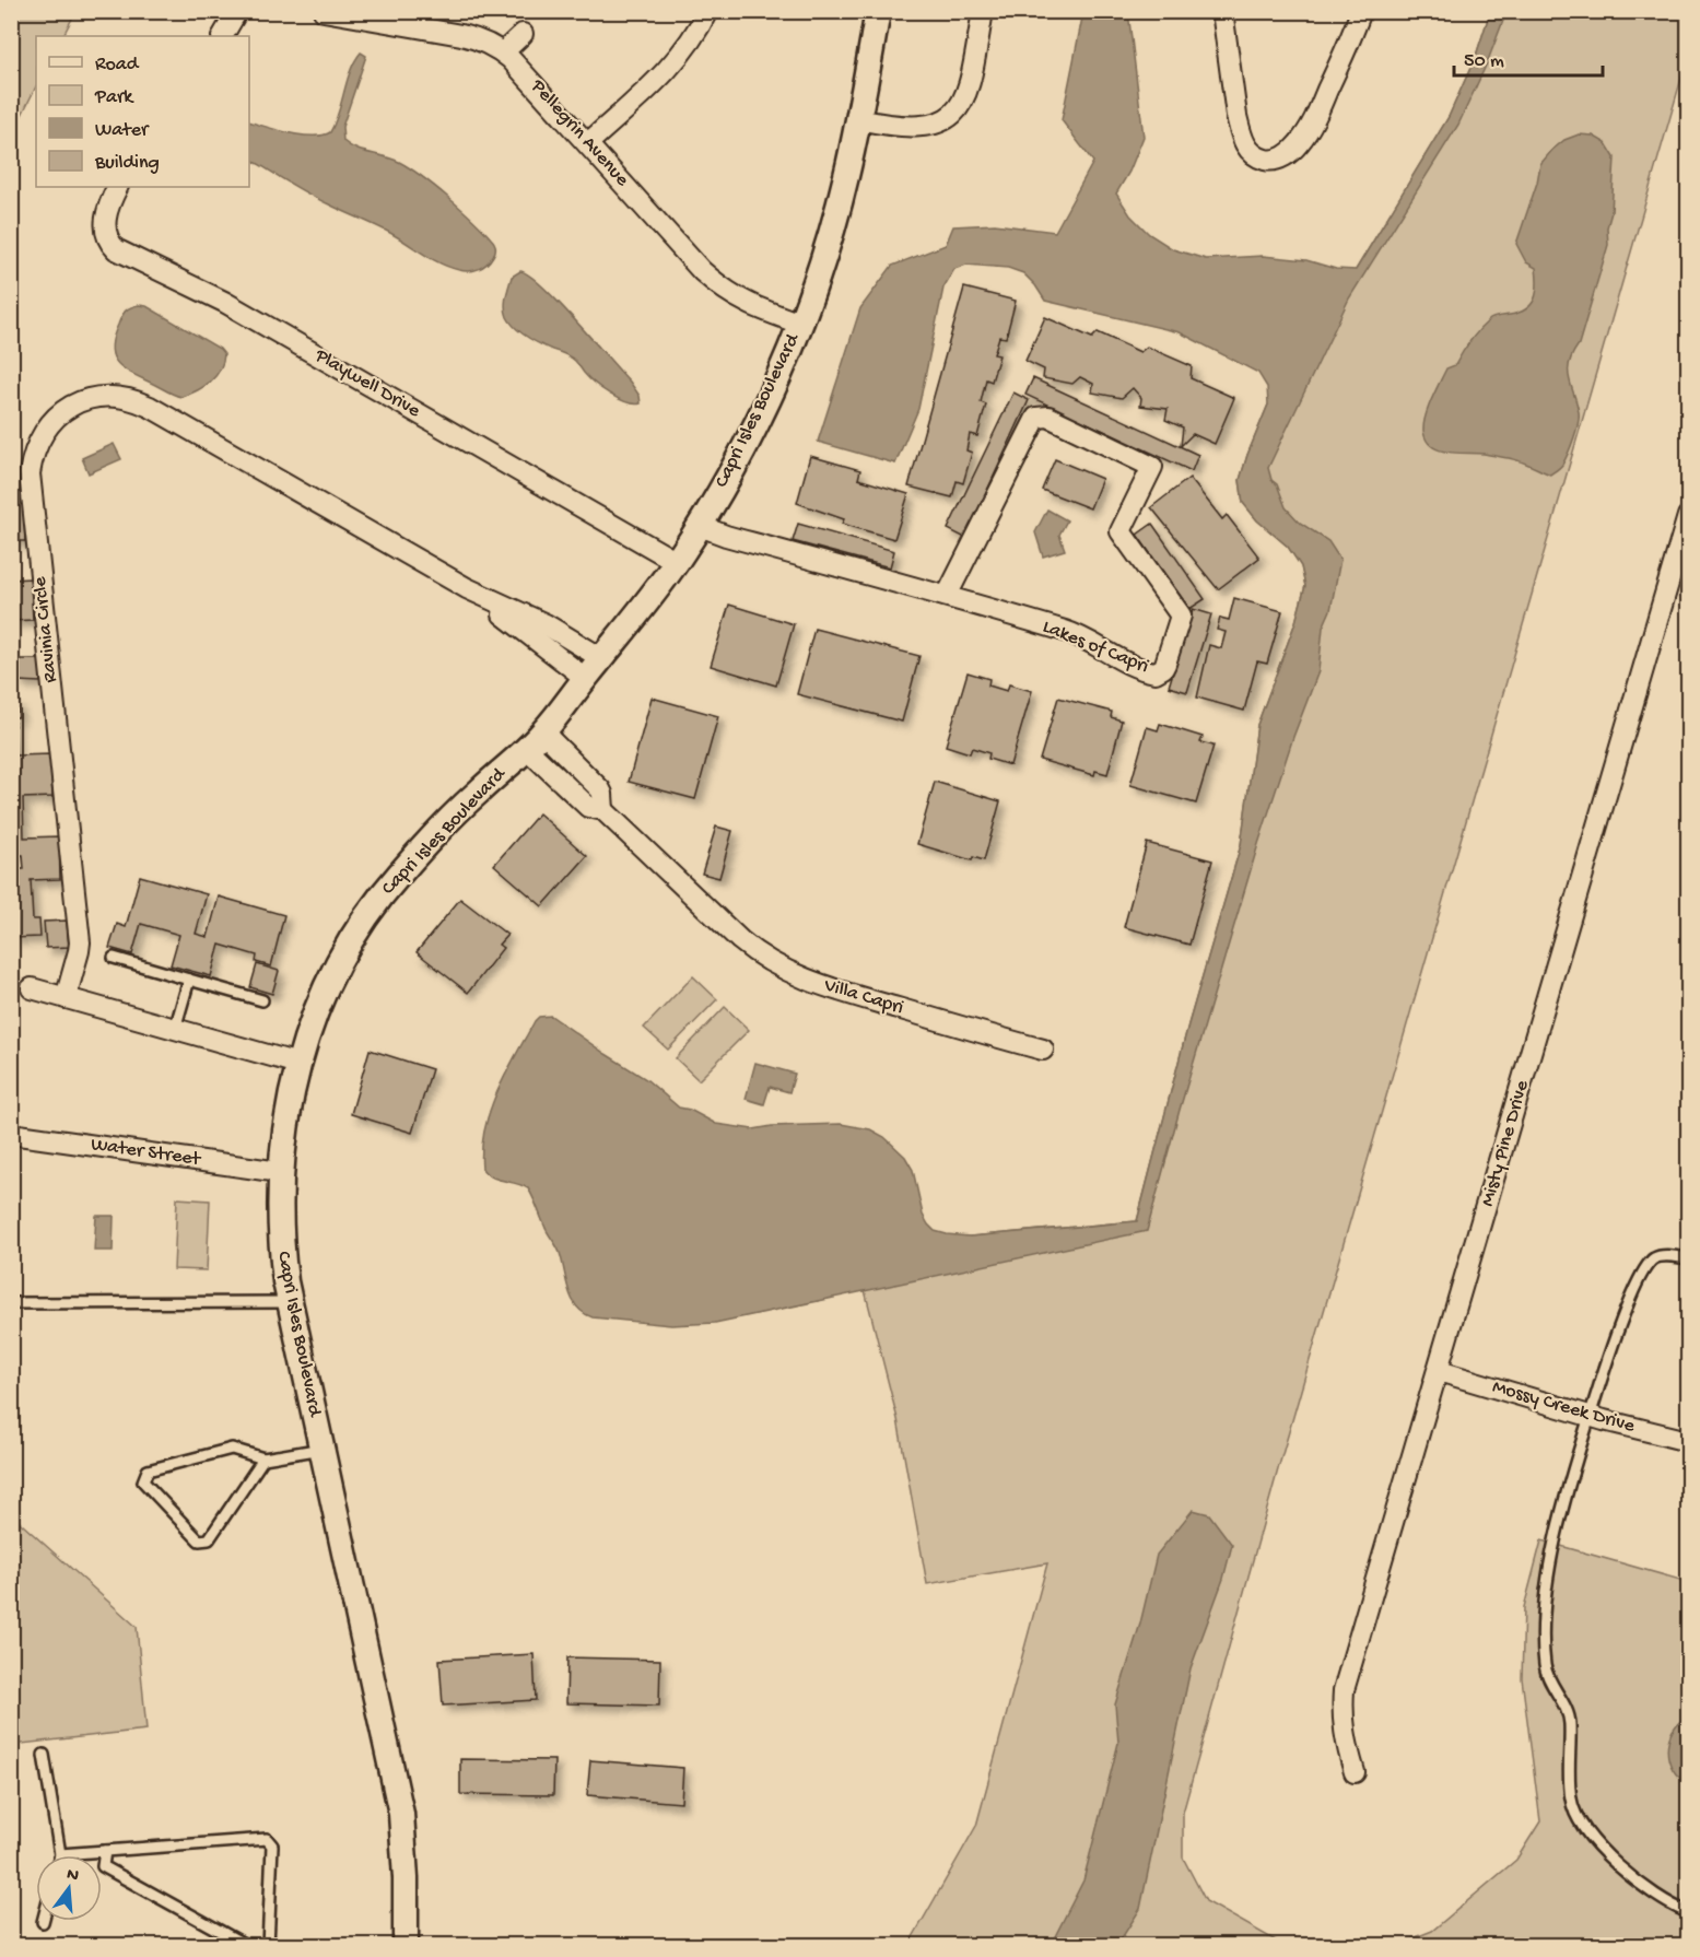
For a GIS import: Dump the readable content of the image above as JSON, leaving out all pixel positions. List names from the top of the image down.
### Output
{
  "streets": {
    "street": [
      "Pellegrin Avenue",
      "Playwell Drive",
      "Capri Isles Boulevard",
      "Ravinia Circle",
      "Lakes of Capri",
      "Villa Capri",
      "Misty Pine Drive",
      "Water Street",
      "Mossy Creek Drive"
    ]
  },
  "crossings": [
    ["Pellegrin Avenue", "Capri Isles Boulevard"],
    ["Playwell Drive", "Capri Isles Boulevard"],
    ["Capri Isles Boulevard", "Ravinia Circle"],
    ["Capri Isles Boulevard", "Lakes of Capri"],
    ["Capri Isles Boulevard", "Villa Capri"],
    ["Capri Isles Boulevard", "Water Street"],
    ["Misty Pine Drive", "Mossy Creek Drive"]
  ],
  "legend": [
    "Road",
    "Park",
    "Water",
    "Building"
  ],
  "scale_bar": "50 m",
  "north": "top"
}
